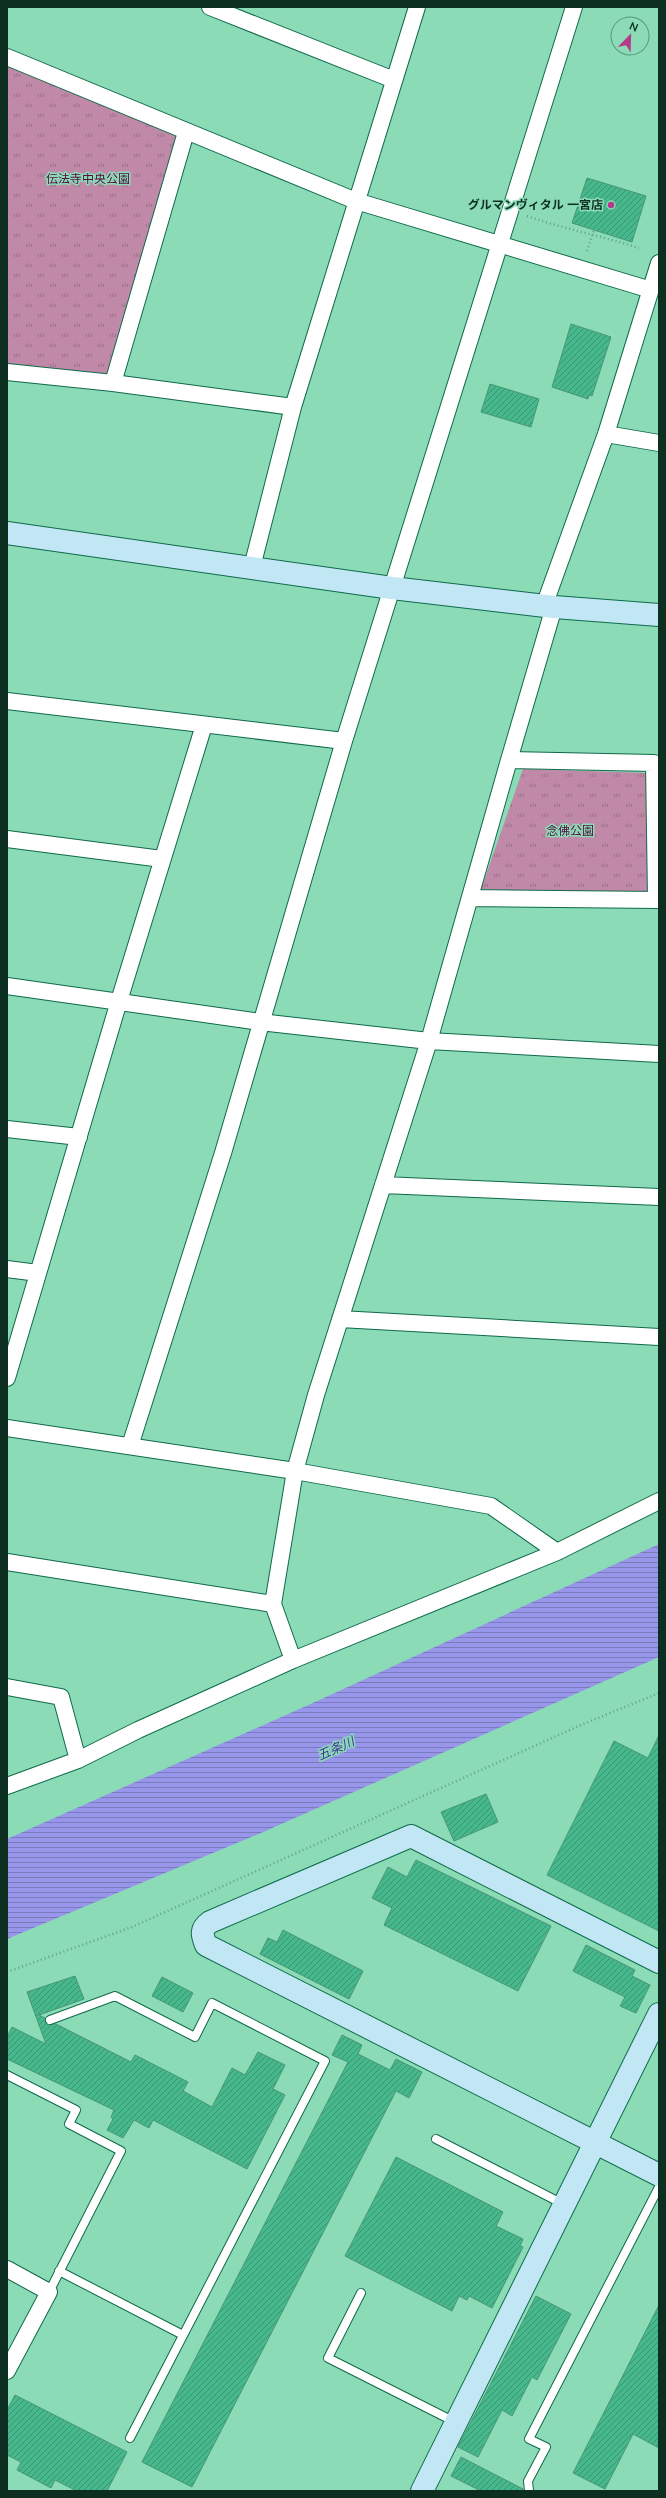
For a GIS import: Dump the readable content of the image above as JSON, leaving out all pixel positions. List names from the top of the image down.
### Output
{
  "water": ["五条川"],
  "parks": ["伝法寺中央公園", "念佛公園"],
  "places": ["グルマンヴィタル 一宮店"],
  "north": "top right"
}
